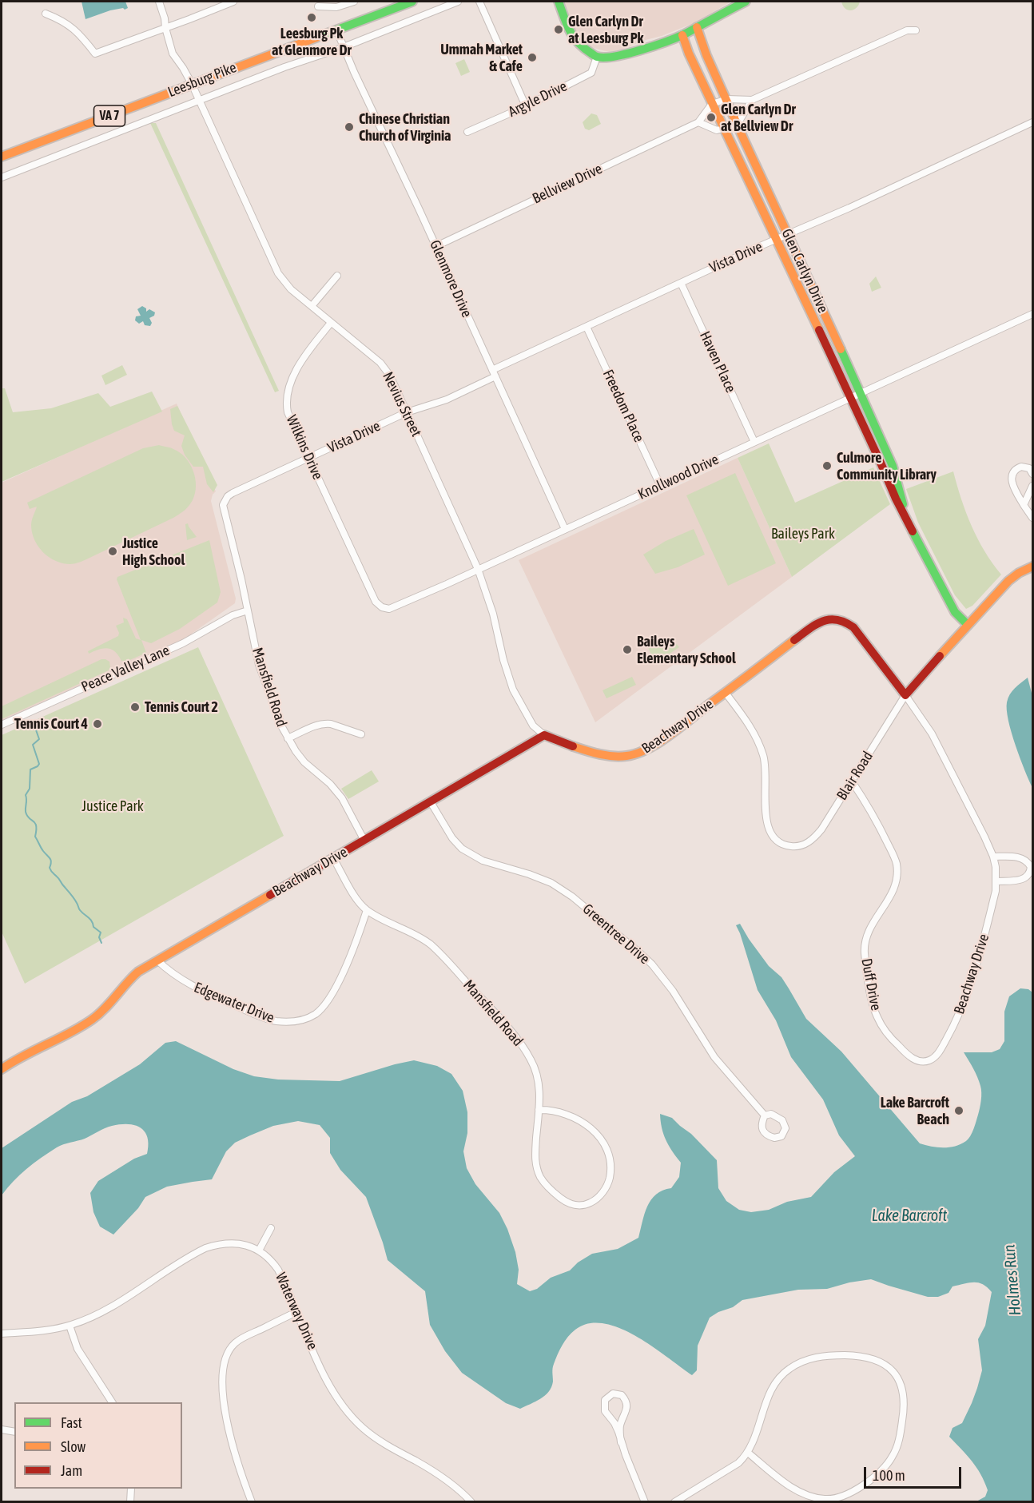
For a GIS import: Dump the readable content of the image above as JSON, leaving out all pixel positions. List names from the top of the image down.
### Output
{
  "streets": {
    "street": [
      "Leesburg Pike",
      "Argyle Drive",
      "VA 7",
      "Bellview Drive",
      "Vista Drive",
      "Glen Carlyn Drive",
      "Glenmore Drive",
      "Haven Place",
      "Nevius Street",
      "Freedom Place",
      "Wilkins Drive",
      "Knollwood Drive",
      "Peace Valley Lane",
      "Mansfield Road",
      "Beachway Drive",
      "Blair Road",
      "Greentree Drive",
      "Duff Drive",
      "Edgewater Drive",
      "Waterway Drive"
    ]
  },
  "crossings": [
    ["Leesburg Pike", "Glenmore Drive"],
    ["Leesburg Pike", "Nevius Street"],
    ["Bellview Drive", "Glen Carlyn Drive"],
    ["Bellview Drive", "Glenmore Drive"],
    ["Vista Drive", "Glen Carlyn Drive"],
    ["Vista Drive", "Glenmore Drive"],
    ["Vista Drive", "Haven Place"],
    ["Vista Drive", "Nevius Street"],
    ["Vista Drive", "Freedom Place"],
    ["Vista Drive", "Wilkins Drive"],
    ["Vista Drive", "Mansfield Road"],
    ["Glen Carlyn Drive", "Knollwood Drive"],
    ["Glen Carlyn Drive", "Blair Road"],
    ["Glenmore Drive", "Knollwood Drive"],
    ["Haven Place", "Knollwood Drive"],
    ["Nevius Street", "Wilkins Drive"],
    ["Nevius Street", "Knollwood Drive"],
    ["Nevius Street", "Beachway Drive"],
    ["Freedom Place", "Knollwood Drive"],
    ["Wilkins Drive", "Knollwood Drive"],
    ["Peace Valley Lane", "Mansfield Road"],
    ["Mansfield Road", "Beachway Drive"],
    ["Mansfield Road", "Edgewater Drive"],
    ["Beachway Drive", "Blair Road"],
    ["Beachway Drive", "Greentree Drive"],
    ["Beachway Drive", "Duff Drive"],
    ["Beachway Drive", "Edgewater Drive"],
    ["Blair Road", "Duff Drive"]
  ],
  "water": ["Lake Barcroft", "Holmes Run"],
  "parks": ["Baileys Park", "Justice Park"],
  "places": [
    "Leesburg Pk at Glenmore Dr",
    "Glen Carlyn Dr at Leesburg Pk",
    "Ummah Market & Cafe",
    "Glen Carlyn Dr at Bellview Dr",
    "Chinese Christian Church of Virginia",
    "Culmore Community Library",
    "Justice High School",
    "Baileys Elementary School",
    "Tennis Court 2",
    "Tennis Court 4",
    "Lake Barcroft Beach"
  ],
  "legend": ["Fast", "Slow", "Jam"],
  "scale_bar": "100 m"
}
